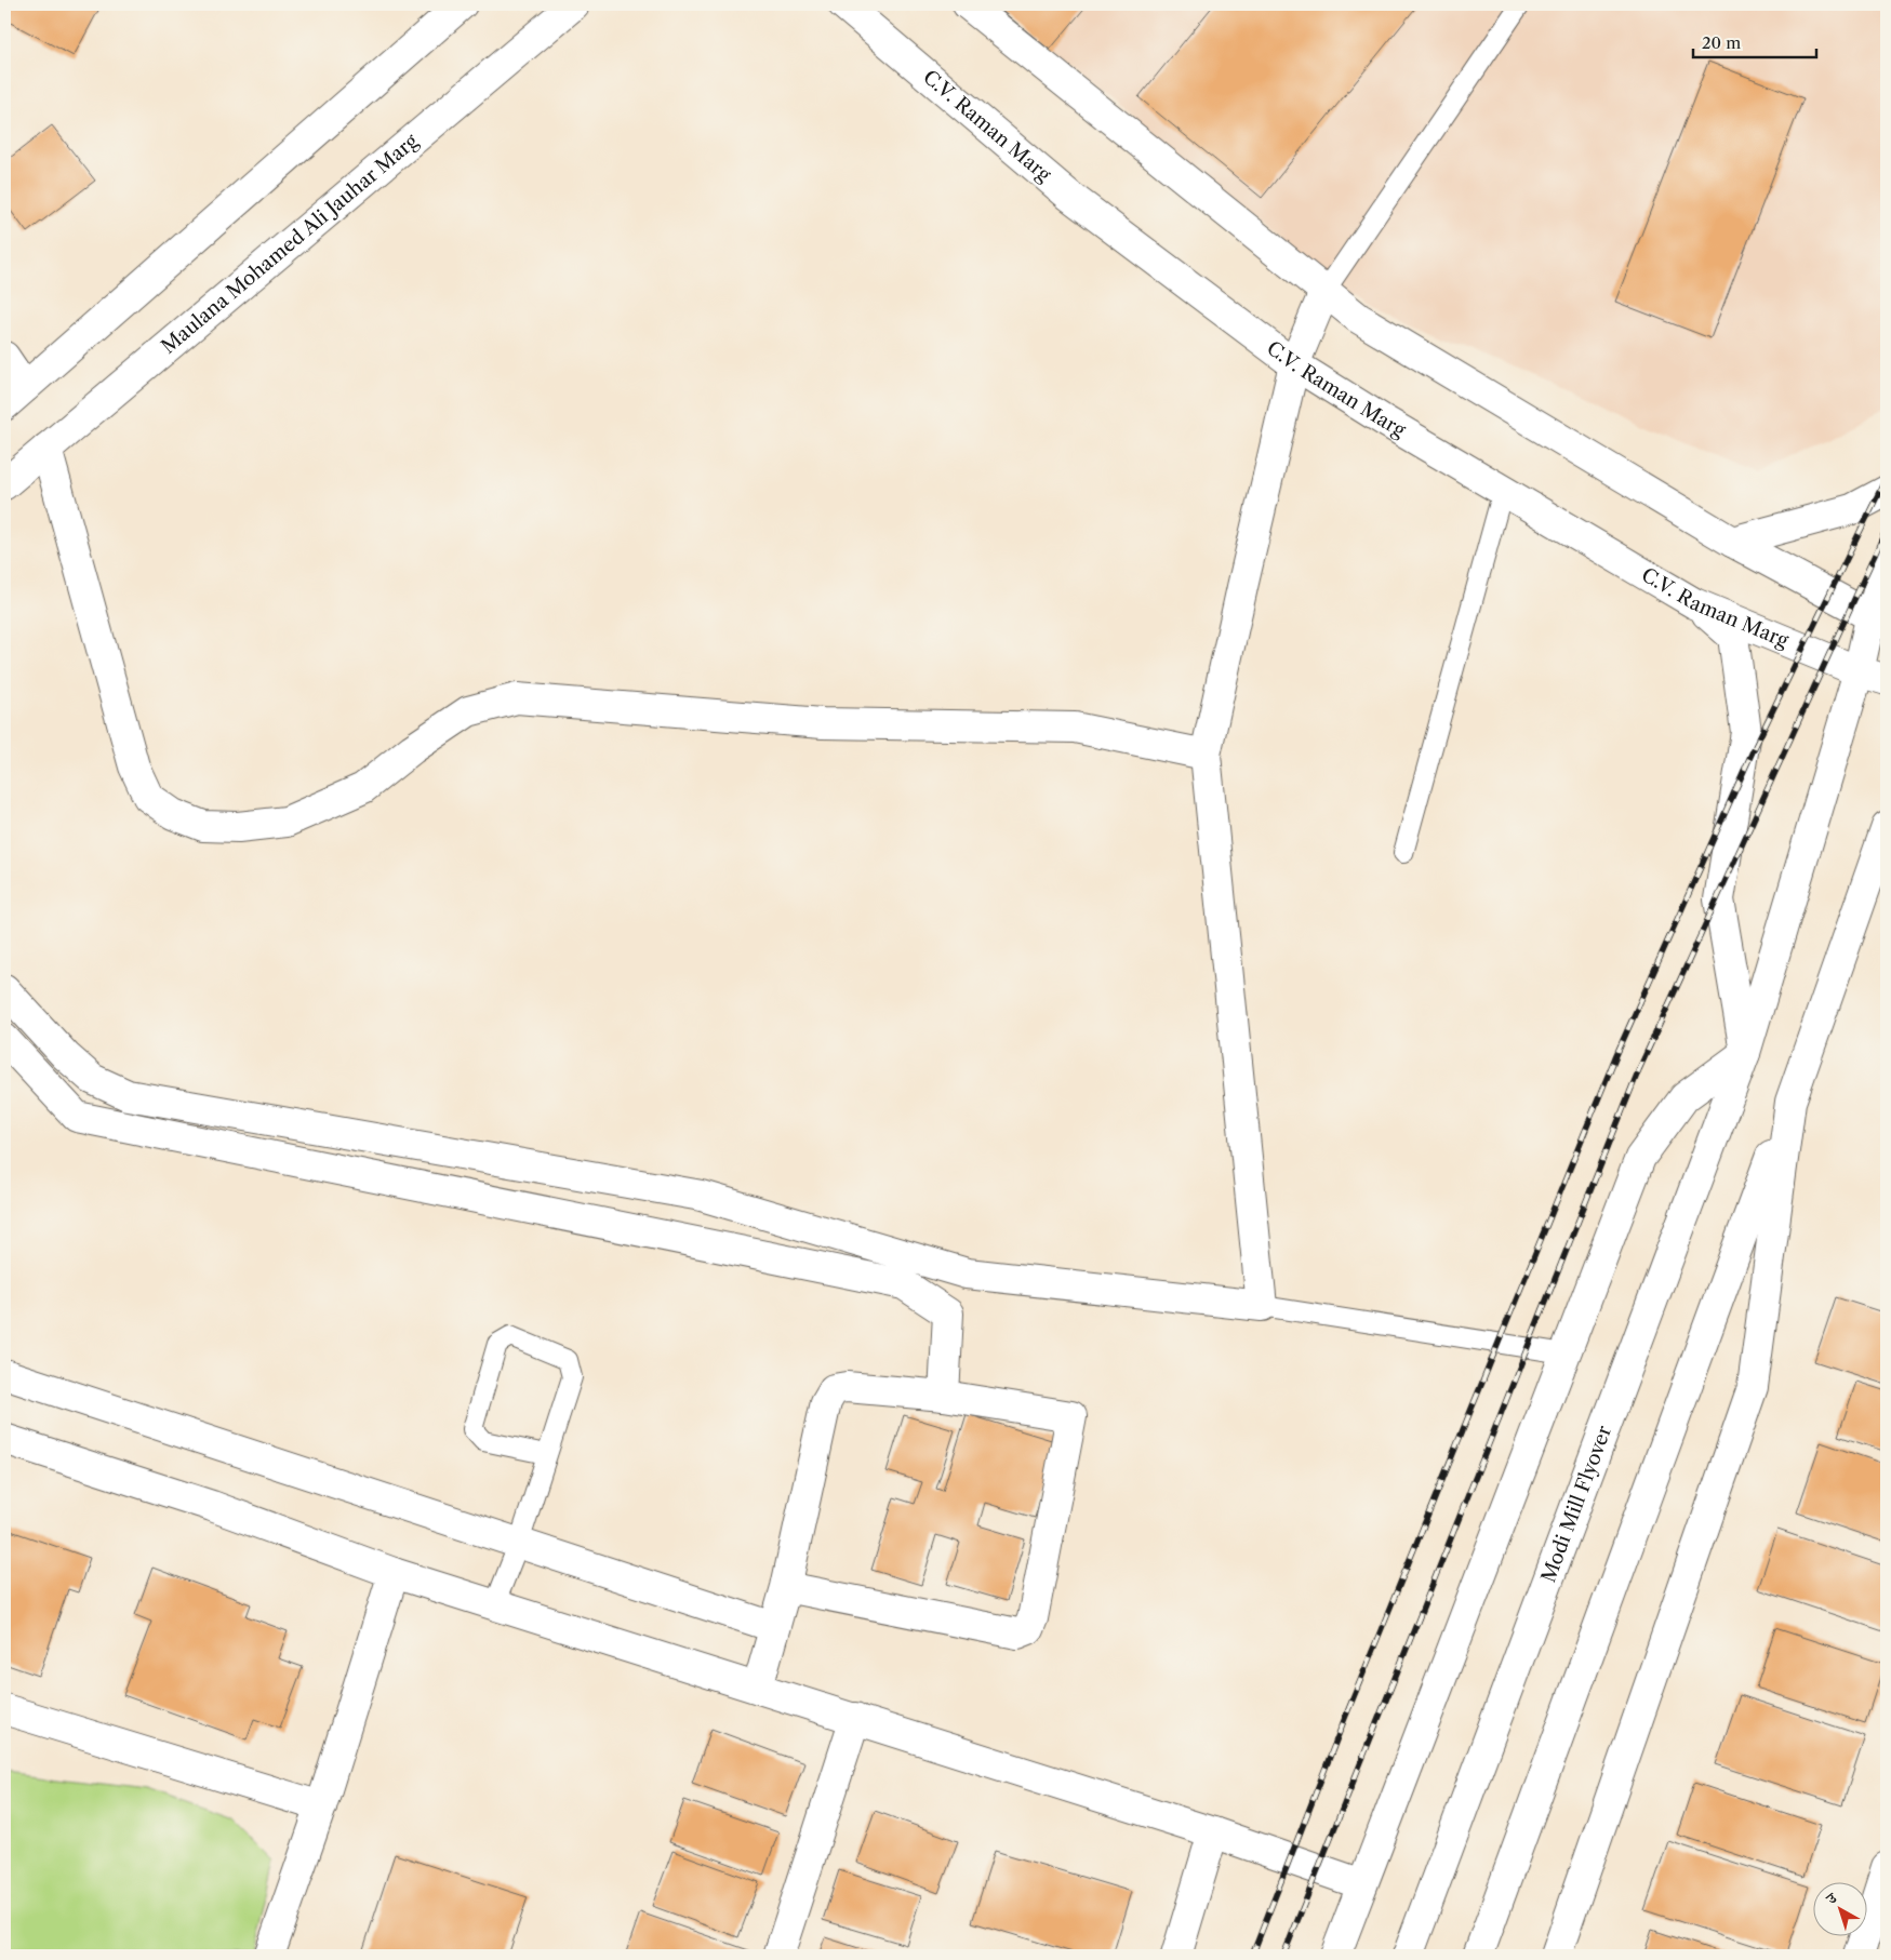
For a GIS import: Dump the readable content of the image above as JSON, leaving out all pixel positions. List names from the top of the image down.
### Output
{
  "streets": {
    "street": ["C.V. Raman Marg", "Maulana Mohamed Ali Jauhar Marg", "Modi Mill Flyover"]
  },
  "crossings": [
    ["C.V. Raman Marg", "Modi Mill Flyover"]
  ],
  "scale_bar": "20 m",
  "north": "top left"
}
